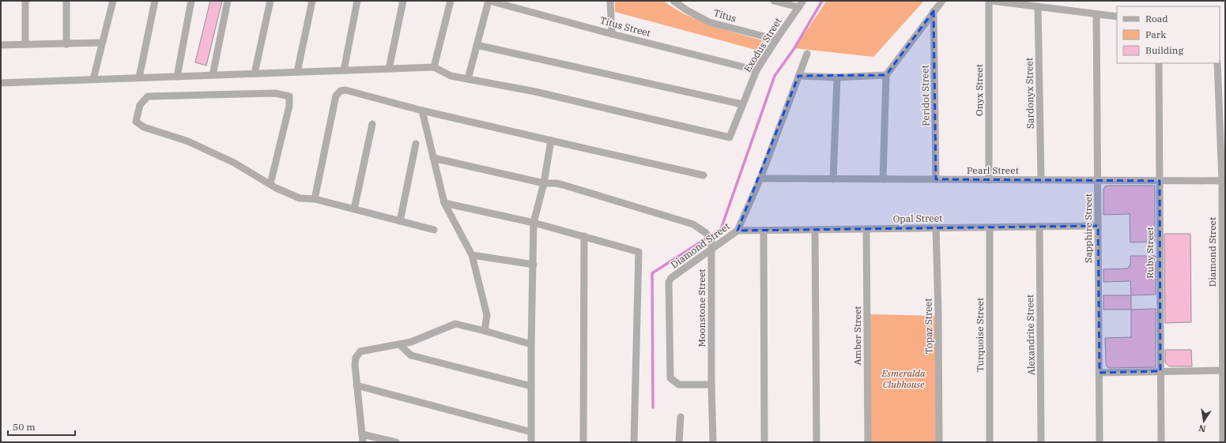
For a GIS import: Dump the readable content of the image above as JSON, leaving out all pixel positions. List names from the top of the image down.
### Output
{
  "streets": {
    "street": [
      "Titus",
      "Titus Street",
      "Exodus Street",
      "Onyx Street",
      "Sardonyx Street",
      "Peridot Street",
      "Pearl Street",
      "Opal Street",
      "Sapphire Street",
      "Diamond Street",
      "Ruby Street",
      "Moonstone Street",
      "Topaz Street",
      "Turquoise Street",
      "Alexandrite Street",
      "Amber Street"
    ]
  },
  "crossings": [
    ["Titus", "Exodus Street"],
    ["Titus Street", "Exodus Street"],
    ["Onyx Street", "Pearl Street"],
    ["Sardonyx Street", "Pearl Street"],
    ["Peridot Street", "Pearl Street"],
    ["Pearl Street", "Sapphire Street"],
    ["Pearl Street", "Diamond Street"],
    ["Pearl Street", "Ruby Street"],
    ["Opal Street", "Sapphire Street"],
    ["Opal Street", "Diamond Street"],
    ["Opal Street", "Topaz Street"],
    ["Opal Street", "Turquoise Street"],
    ["Opal Street", "Alexandrite Street"],
    ["Opal Street", "Amber Street"],
    ["Diamond Street", "Moonstone Street"]
  ],
  "parks": ["Esmeralda Clubhouse"],
  "legend": ["Road", "Park", "Building"],
  "scale_bar": "50 m",
  "north": "bottom"
}
